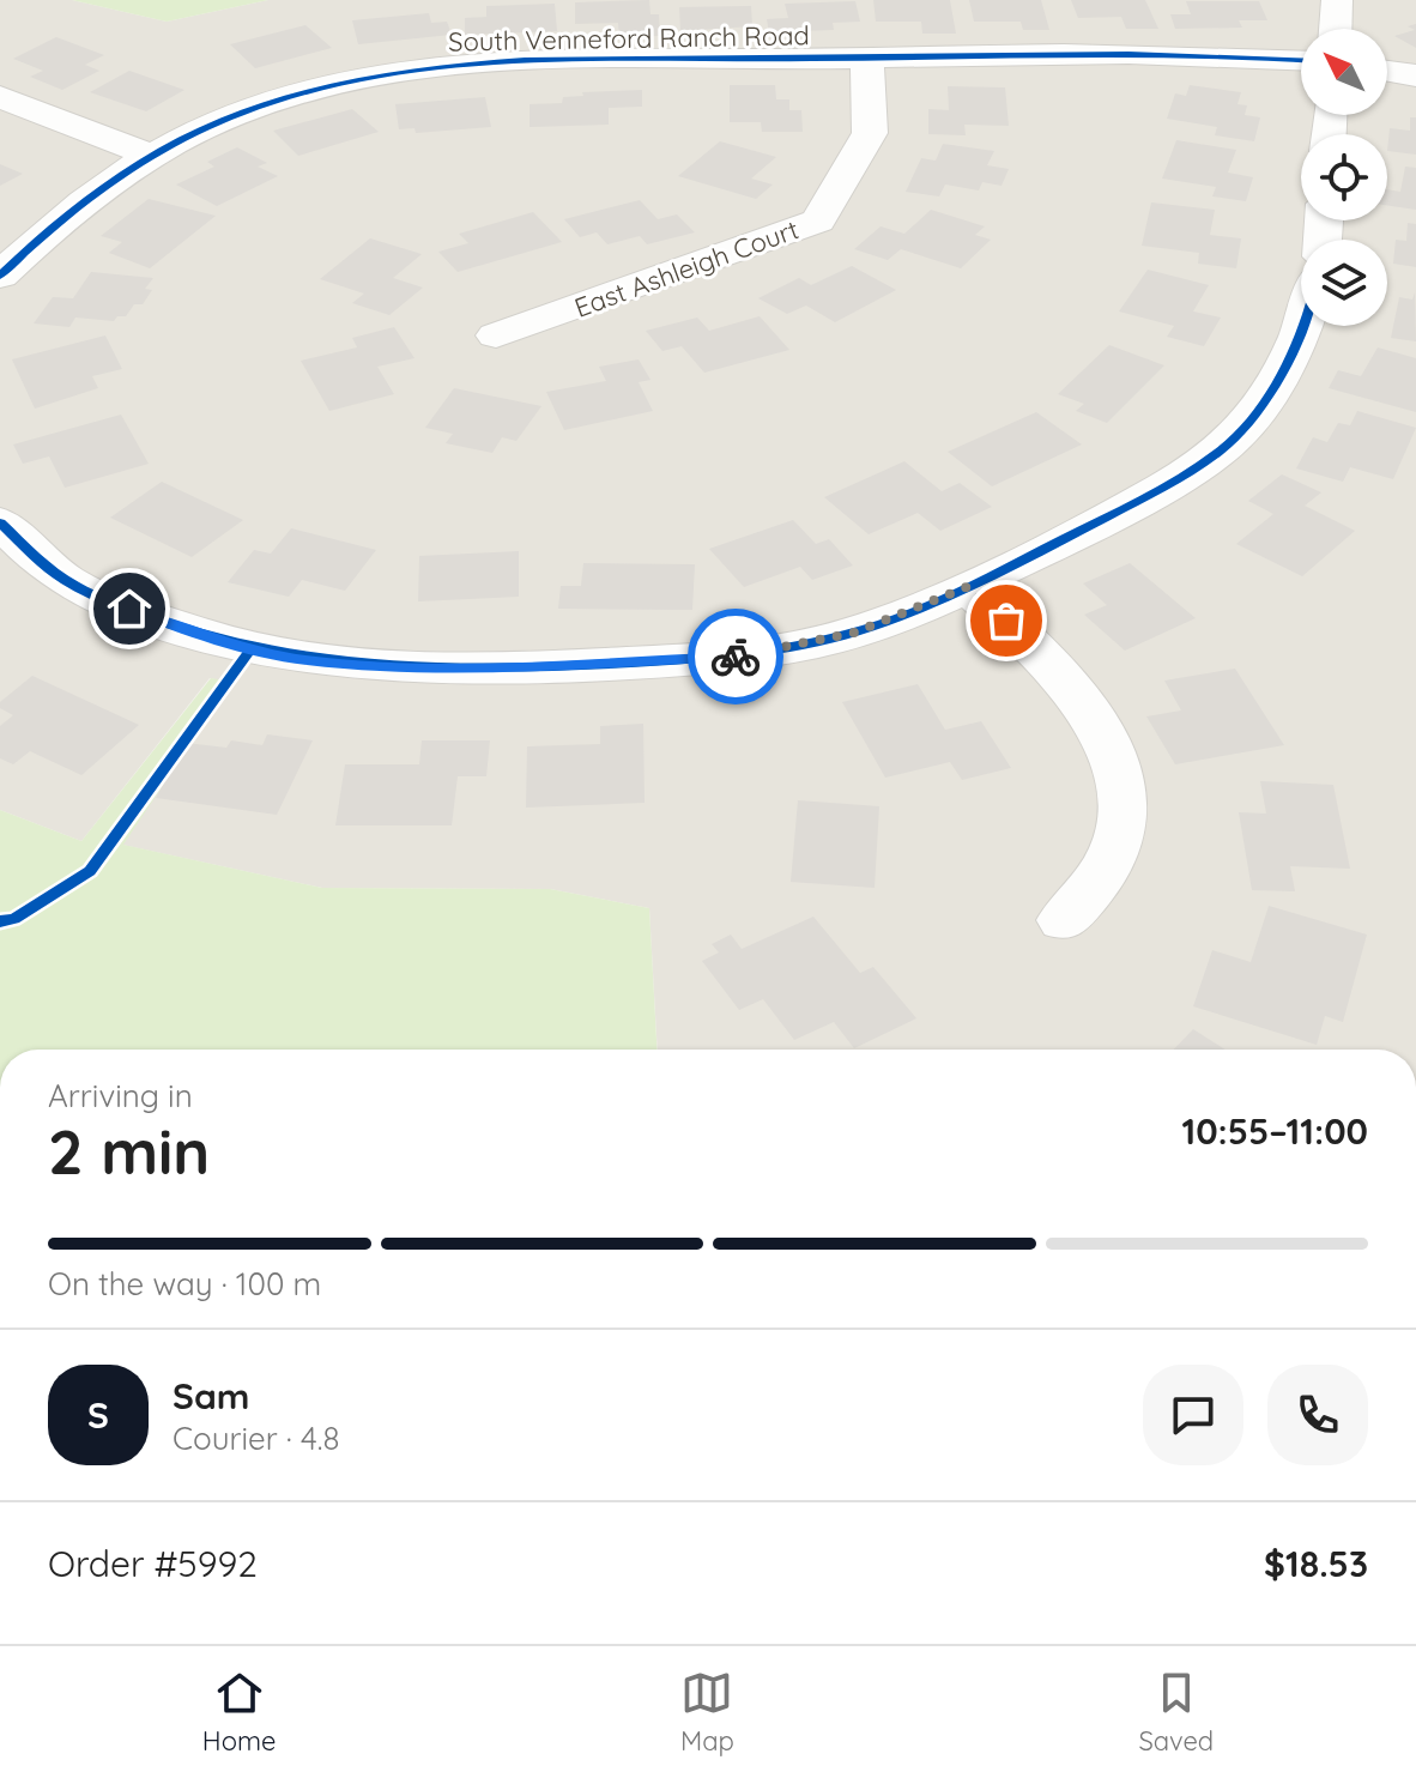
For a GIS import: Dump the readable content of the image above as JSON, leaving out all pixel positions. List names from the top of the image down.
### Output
{
  "streets": {
    "street": ["South Venneford Ranch Road", "East Ashleigh Court"]
  },
  "crossings": [
    ["South Venneford Ranch Road", "East Ashleigh Court"]
  ],
  "north": "top left",
  "page": {
    "heading": ["2 min", "Arriving in", "10:55–11:00"],
    "panel": [
      "Sam",
      "Courier · 4.8",
      "Order #5992",
      "$18.53"
    ],
    "bar": "On the way · 100 m",
    "round": "S",
    "tabs": ["Home", "Map", "Saved"]
  }
}
